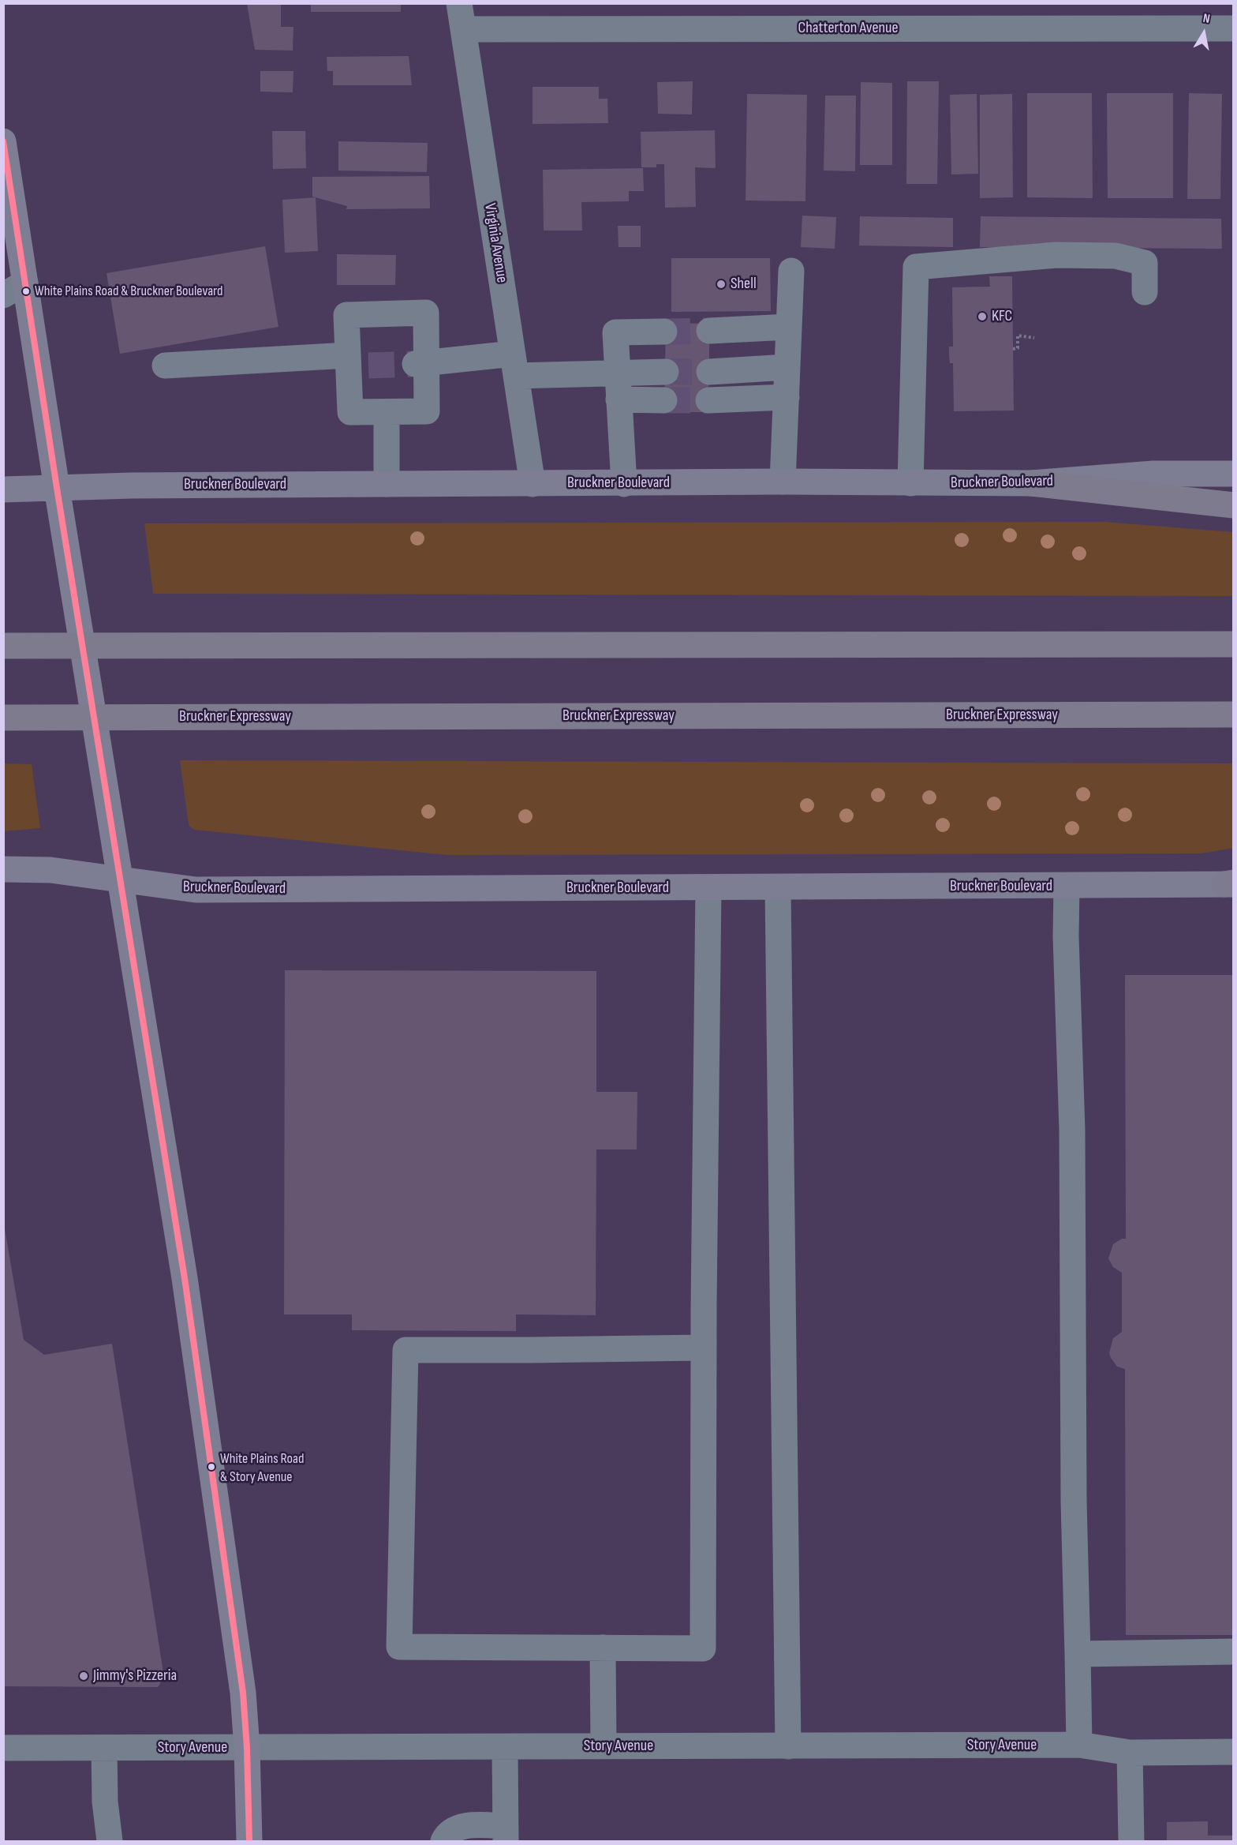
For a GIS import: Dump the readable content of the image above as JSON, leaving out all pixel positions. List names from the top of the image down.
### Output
{
  "streets": {
    "highway": ["Bruckner Expressway"],
    "main road": ["Bruckner Boulevard"],
    "street": ["Chatterton Avenue", "Virginia Avenue", "Story Avenue"]
  },
  "crossings": [
    ["Chatterton Avenue", "Virginia Avenue"],
    ["Virginia Avenue", "Bruckner Boulevard"]
  ],
  "places": [
    "Shell",
    "White Plains Road & Bruckner Boulevard",
    "KFC",
    "White Plains Road & Story Avenue",
    "Jimmy's Pizzeria"
  ],
  "north": "top"
}
